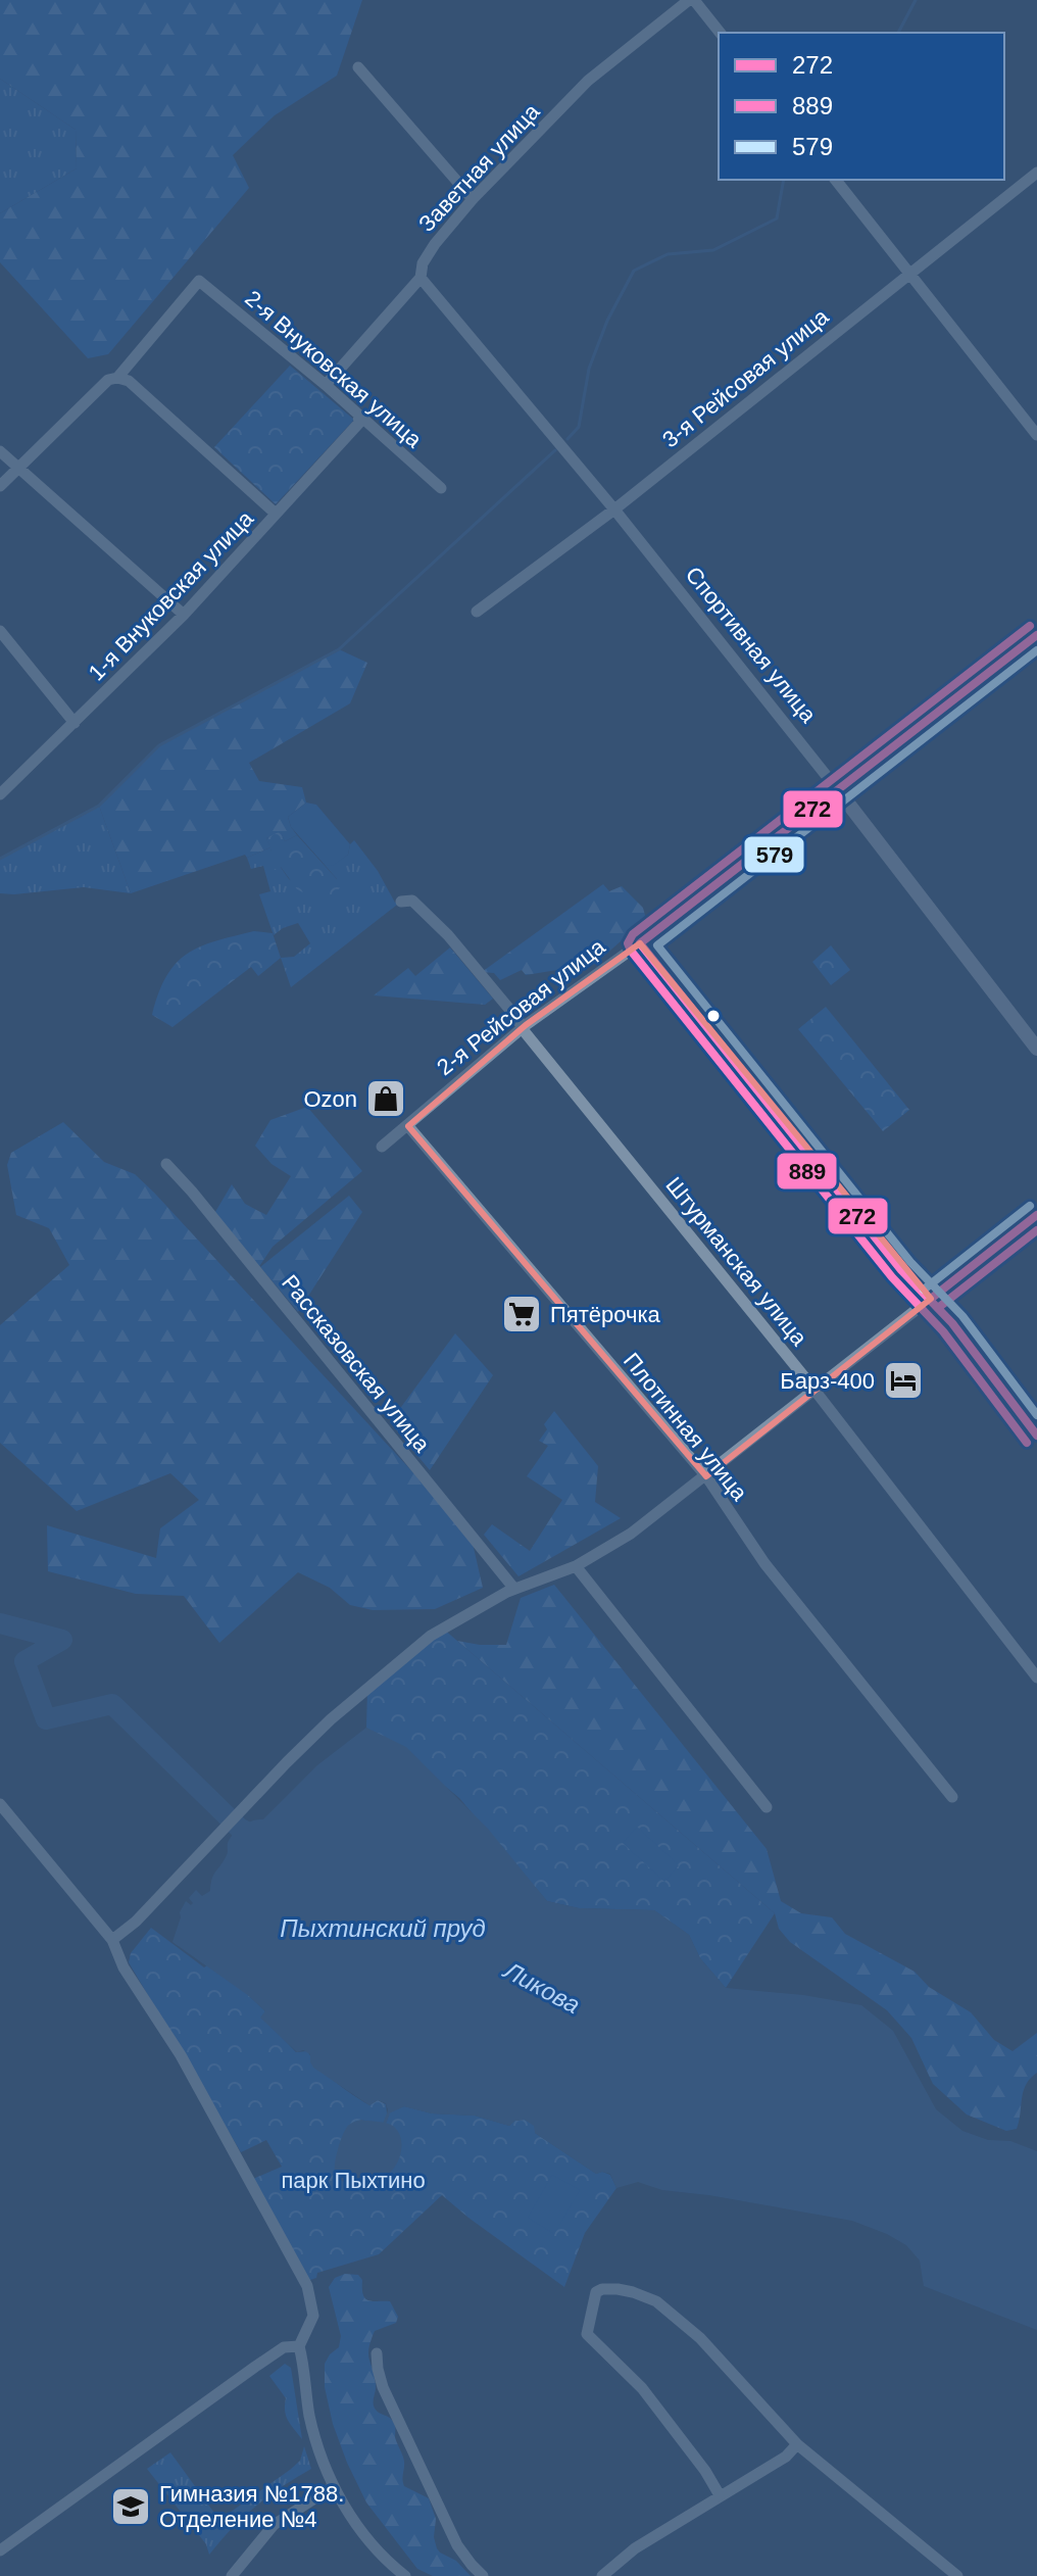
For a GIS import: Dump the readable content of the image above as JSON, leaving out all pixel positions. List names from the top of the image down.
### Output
{
  "streets": {
    "street": [
      "Заветная улица",
      "2-я Внуковская улица",
      "3-я Рейсовая улица",
      "1-я Внуковская улица",
      "Спортивная улица",
      "2-я Рейсовая улица",
      "Штурманская улица",
      "Рассказовская улица",
      "Плотинная улица"
    ]
  },
  "crossings": [
    ["Заветная улица", "2-я Внуковская улица"],
    ["Заветная улица", "Спортивная улица"],
    ["2-я Внуковская улица", "1-я Внуковская улица"],
    ["3-я Рейсовая улица", "Спортивная улица"],
    ["Спортивная улица", "2-я Рейсовая улица"],
    ["2-я Рейсовая улица", "Штурманская улица"],
    ["2-я Рейсовая улица", "Плотинная улица"]
  ],
  "water": ["Пыхтинский пруд", "Ликова"],
  "parks": ["парк Пыхтино"],
  "places": {
    "shop": ["Ozon"],
    "supermarket": ["Пятёрочка"],
    "hotel": ["Барз-400"],
    "school or university": ["Гимназия №1788. Отделение №4"]
  },
  "lines": ["transit line 889", "transit line 272", "transit line 579"],
  "legend": ["272", "889", "579"]
}
